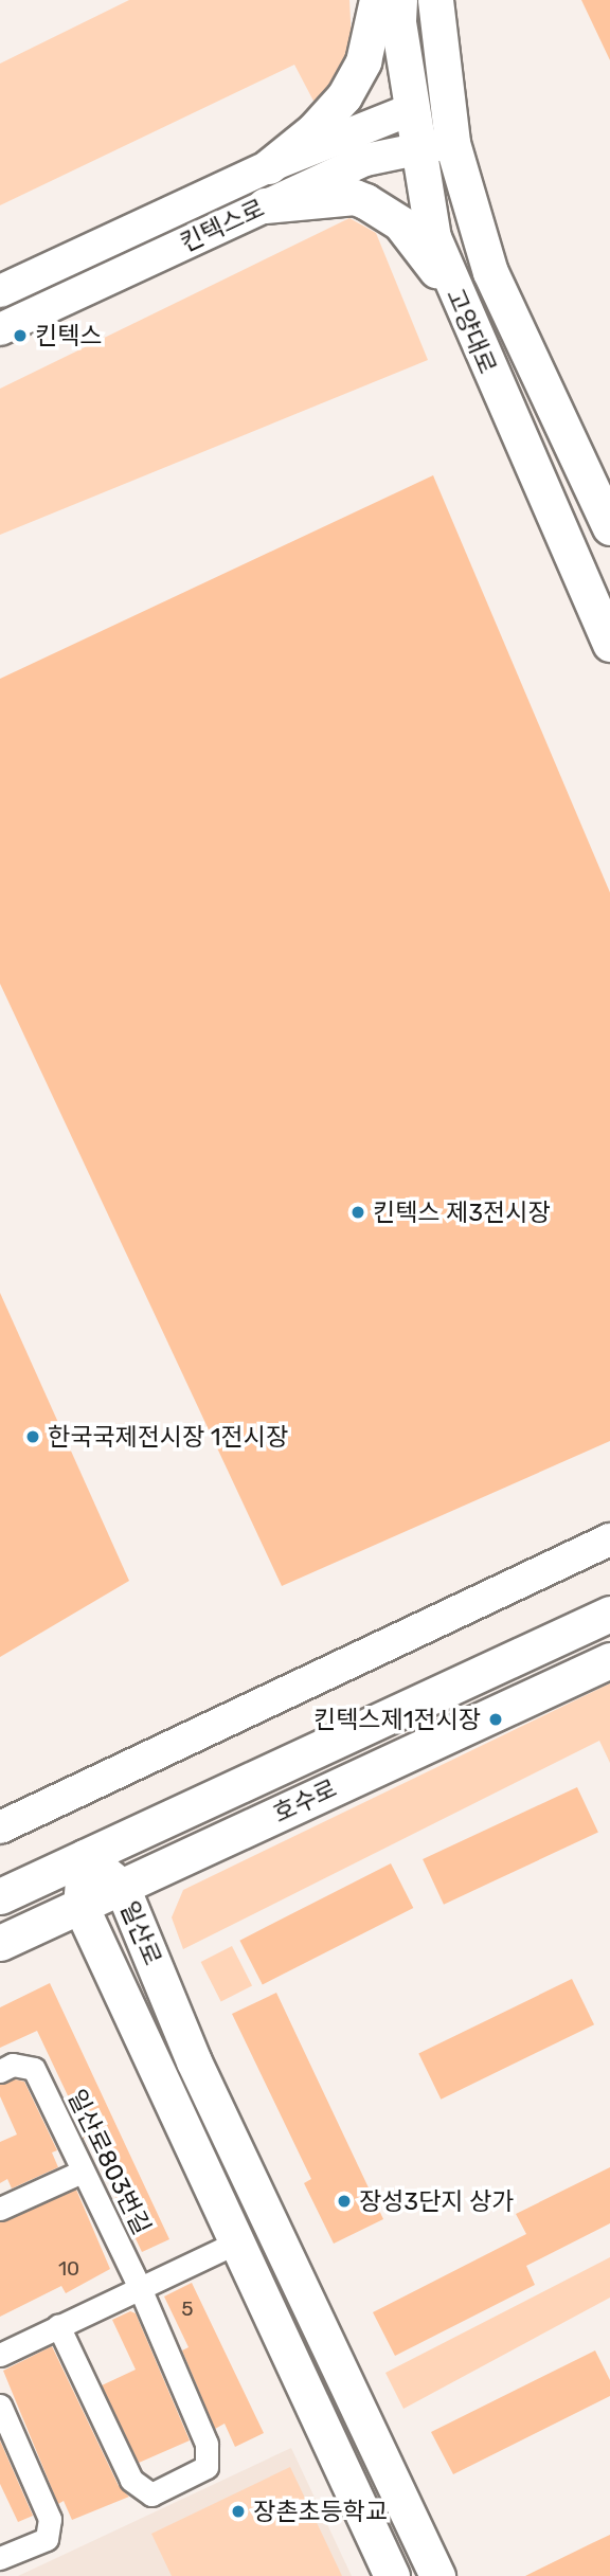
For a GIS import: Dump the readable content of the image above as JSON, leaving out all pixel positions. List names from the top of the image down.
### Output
{
  "streets": {
    "main road": [
      "킨텍스로",
      "고양대로",
      "호수로",
      "일산로"
    ],
    "street": ["일산로803번길"]
  },
  "crossings": [
    ["킨텍스로", "고양대로"],
    ["호수로", "일산로"]
  ],
  "places": [
    "킨텍스",
    "킨텍스 제3전시장",
    "한국국제전시장 1전시장",
    "킨텍스제1전시장",
    "장성3단지 상가",
    "장촌초등학교"
  ],
  "house_numbers": ["10", "5"]
}
